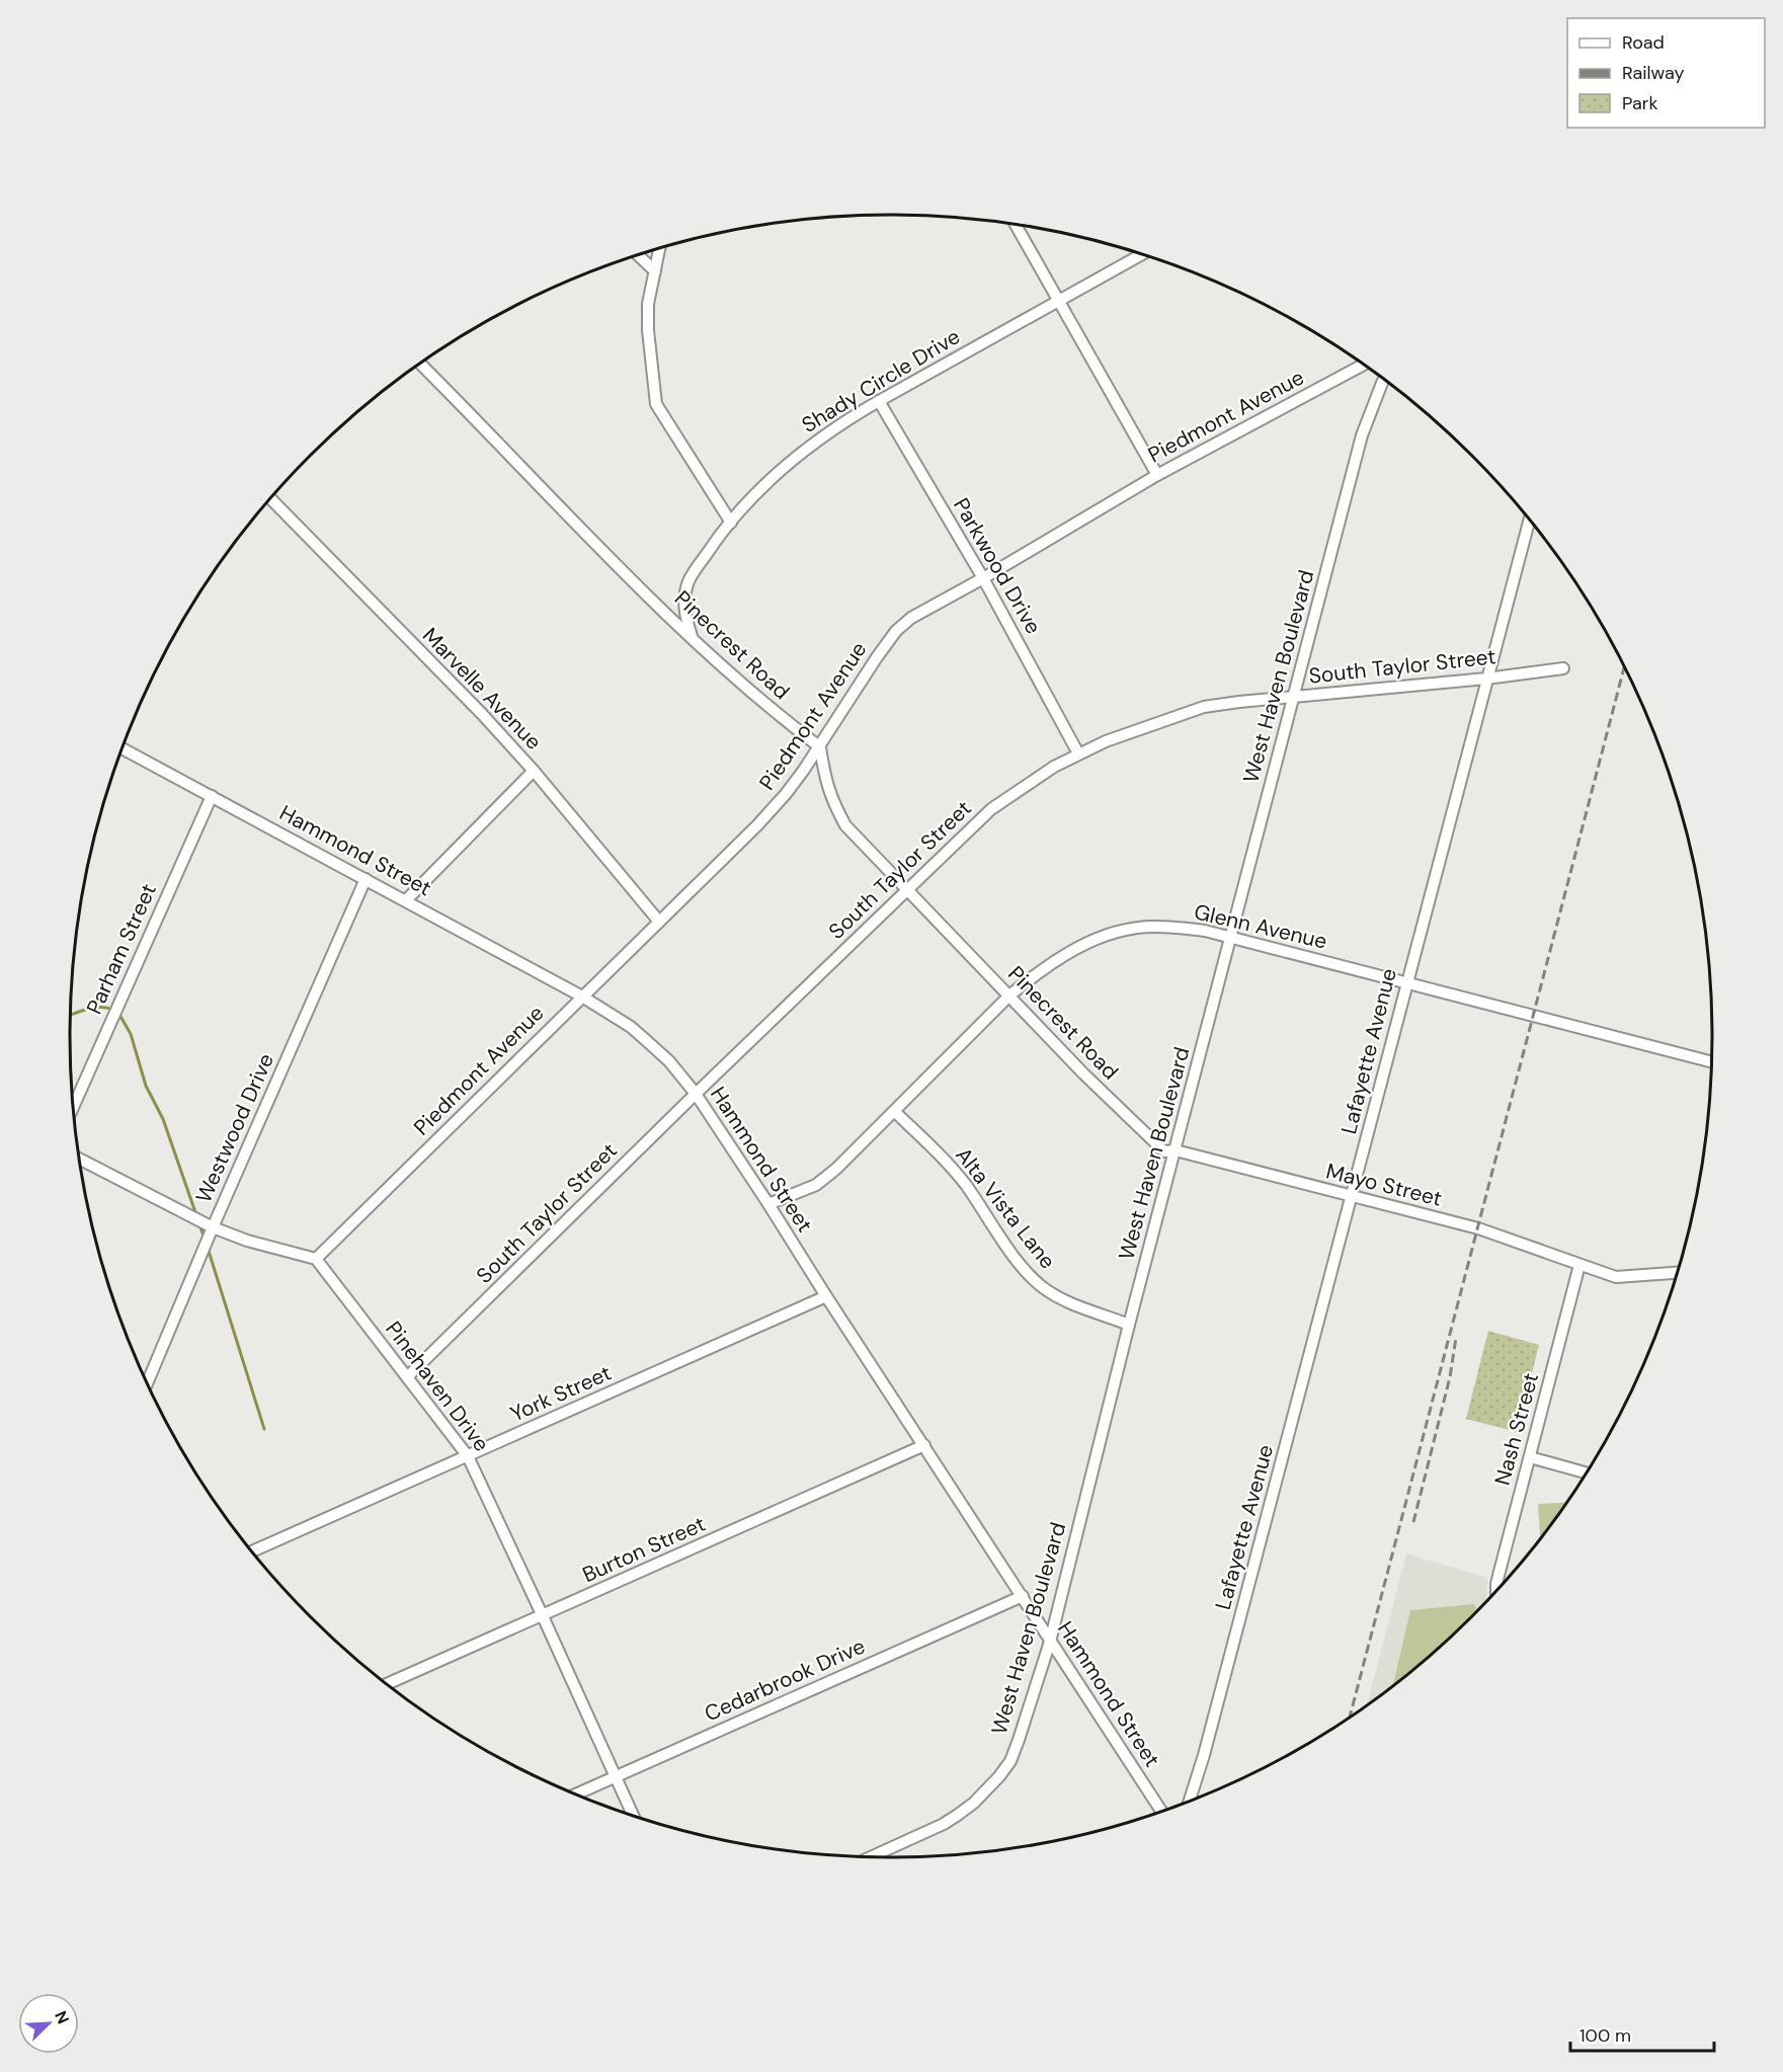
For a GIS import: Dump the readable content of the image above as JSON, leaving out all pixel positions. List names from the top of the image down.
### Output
{
  "streets": {
    "street": [
      "Shady Circle Drive",
      "Piedmont Avenue",
      "Parkwood Drive",
      "Pinecrest Road",
      "South Taylor Street",
      "West Haven Boulevard",
      "Marvelle Avenue",
      "Hammond Street",
      "Glenn Avenue",
      "Parham Street",
      "Lafayette Avenue",
      "Westwood Drive",
      "Mayo Street",
      "Alta Vista Lane",
      "Pinehaven Drive",
      "York Street",
      "Nash Street",
      "Burton Street",
      "Cedarbrook Drive"
    ]
  },
  "crossings": [
    ["Shady Circle Drive", "Parkwood Drive"],
    ["Shady Circle Drive", "Pinecrest Road"],
    ["Piedmont Avenue", "Parkwood Drive"],
    ["Piedmont Avenue", "Pinecrest Road"],
    ["Piedmont Avenue", "Marvelle Avenue"],
    ["Piedmont Avenue", "Hammond Street"],
    ["Piedmont Avenue", "Pinehaven Drive"],
    ["Parkwood Drive", "South Taylor Street"],
    ["Pinecrest Road", "South Taylor Street"],
    ["Pinecrest Road", "West Haven Boulevard"],
    ["Pinecrest Road", "Glenn Avenue"],
    ["Pinecrest Road", "Mayo Street"],
    ["South Taylor Street", "West Haven Boulevard"],
    ["South Taylor Street", "Hammond Street"],
    ["South Taylor Street", "Lafayette Avenue"],
    ["South Taylor Street", "Pinehaven Drive"],
    ["West Haven Boulevard", "Hammond Street"],
    ["West Haven Boulevard", "Glenn Avenue"],
    ["West Haven Boulevard", "Mayo Street"],
    ["West Haven Boulevard", "Alta Vista Lane"],
    ["Hammond Street", "Glenn Avenue"],
    ["Hammond Street", "Parham Street"],
    ["Hammond Street", "Westwood Drive"],
    ["Hammond Street", "York Street"],
    ["Hammond Street", "Burton Street"],
    ["Hammond Street", "Cedarbrook Drive"],
    ["Glenn Avenue", "Lafayette Avenue"],
    ["Glenn Avenue", "Alta Vista Lane"],
    ["Lafayette Avenue", "Mayo Street"],
    ["Mayo Street", "Nash Street"],
    ["Pinehaven Drive", "York Street"],
    ["Pinehaven Drive", "Burton Street"],
    ["Pinehaven Drive", "Cedarbrook Drive"]
  ],
  "legend": ["Road", "Railway", "Park"],
  "scale_bar": "100 m",
  "north": "top right"
}
